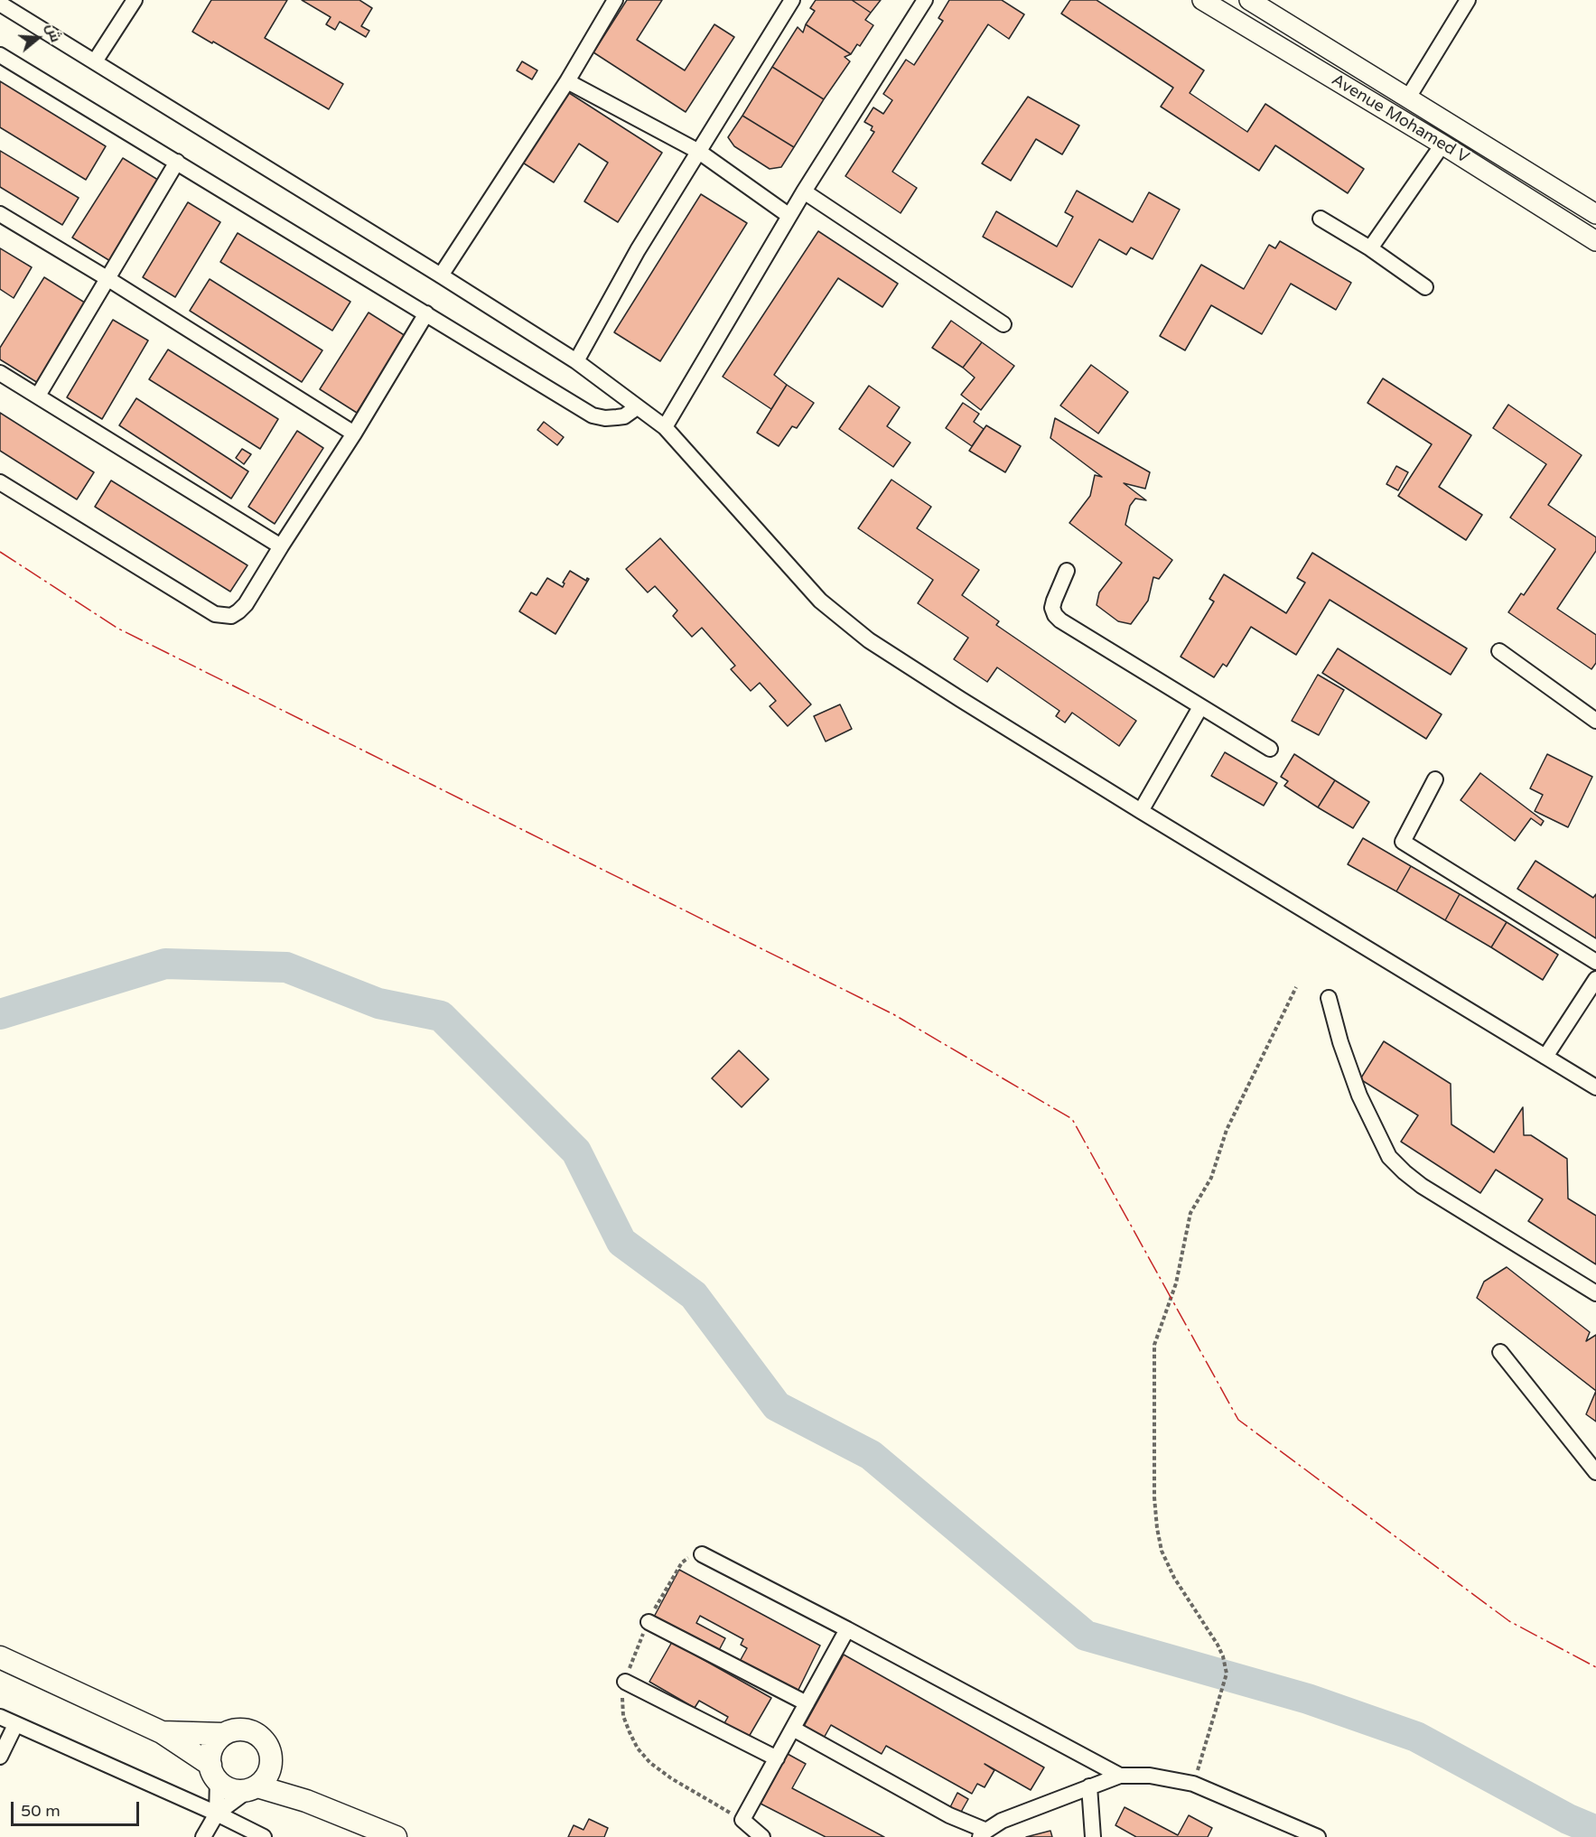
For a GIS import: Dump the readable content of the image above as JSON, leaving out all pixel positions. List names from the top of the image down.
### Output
{
  "streets": {
    "street": ["Avenue Mohamed V"]
  },
  "scale_bar": "50 m",
  "north": "right"
}
